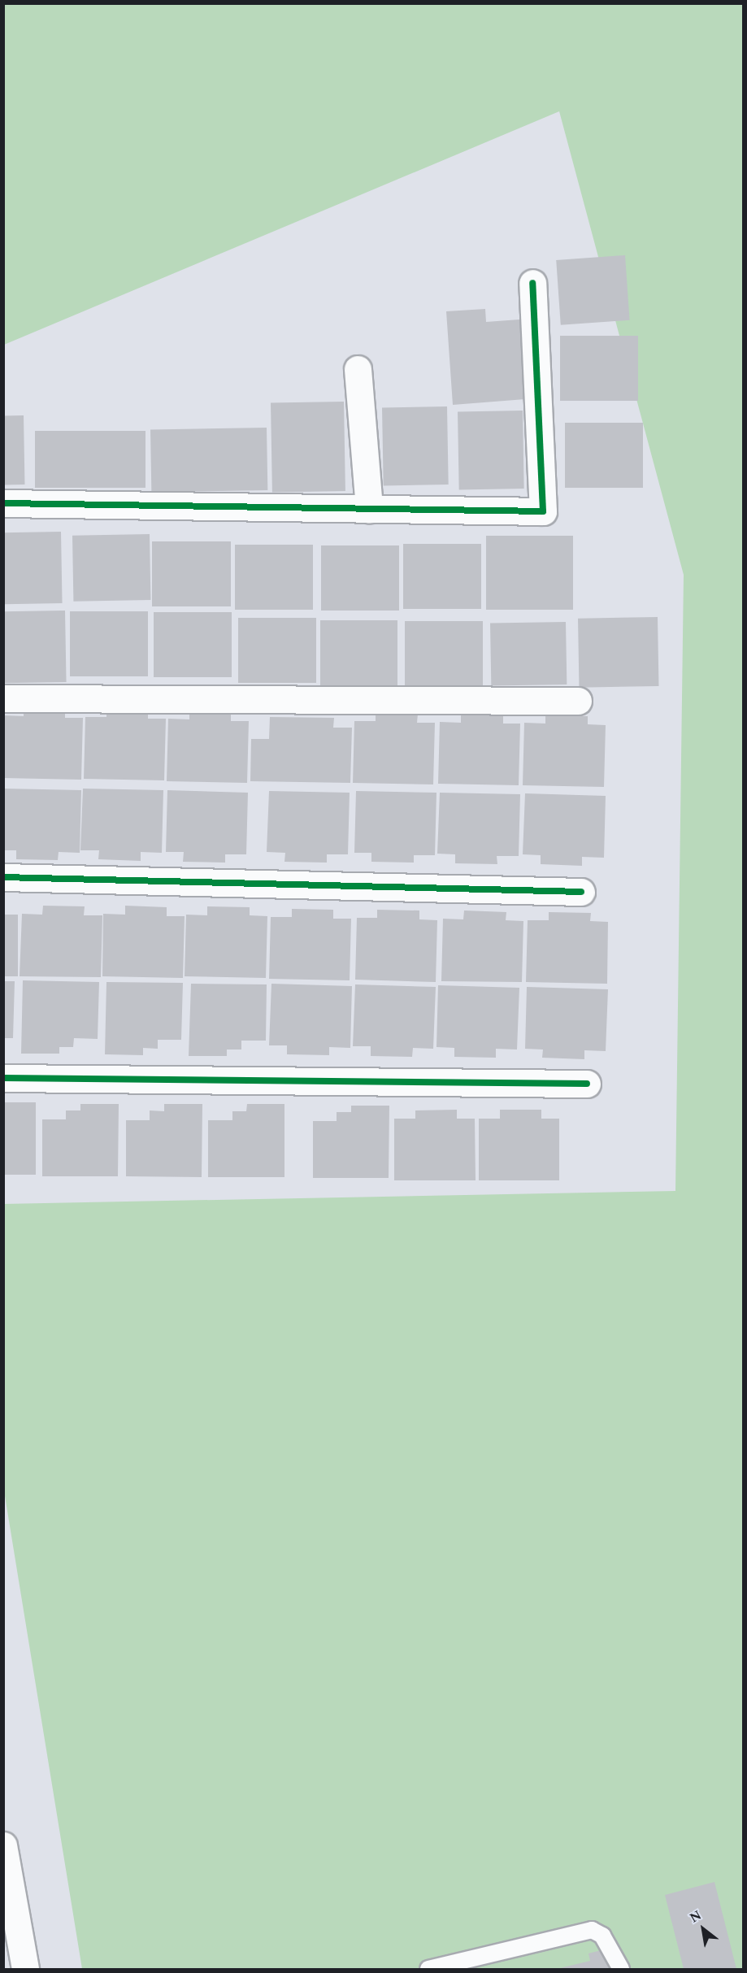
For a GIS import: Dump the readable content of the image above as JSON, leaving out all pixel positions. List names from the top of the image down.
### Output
{
  "north": "top left"
}
